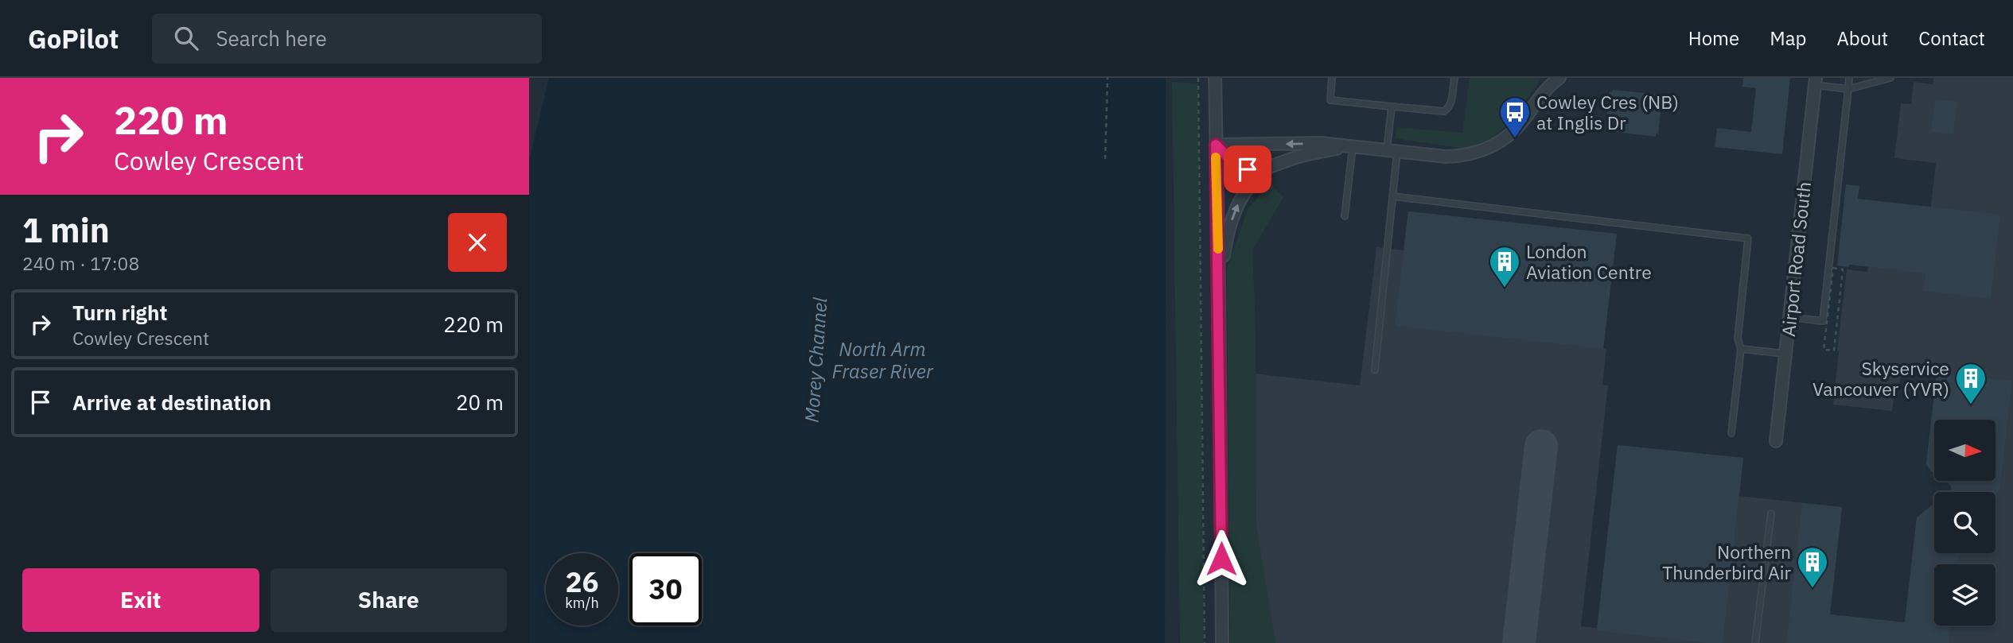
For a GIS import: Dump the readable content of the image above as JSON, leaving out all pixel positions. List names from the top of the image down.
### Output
{
  "streets": {
    "street": ["Airport Road South"]
  },
  "water": ["North Arm Fraser River", "Morey Channel"],
  "places": {
    "bus stop": ["Cowley Cres (NB) at Inglis Dr"],
    "building": ["London Aviation Centre", "Skyservice Vancouver (YVR)", "Northern Thunderbird Air"]
  },
  "north": "right",
  "page": {
    "header": "GoPilot",
    "search": "Search here",
    "nav": [
      "Home",
      "Map",
      "About",
      "Contact"
    ],
    "turn": ["220 m", "Cowley Crescent"],
    "heading": ["1 min", "240 m · 17:08"],
    "list": [
      {
        "name": "Turn right",
        "note": "Cowley Crescent",
        "value": "220 m"
      },
      {
        "name": "Arrive at destination",
        "value": "20 m"
      }
    ],
    "speed": "26 km/h",
    "limit": "30",
    "buttons": ["Exit", "Share"]
  }
}
